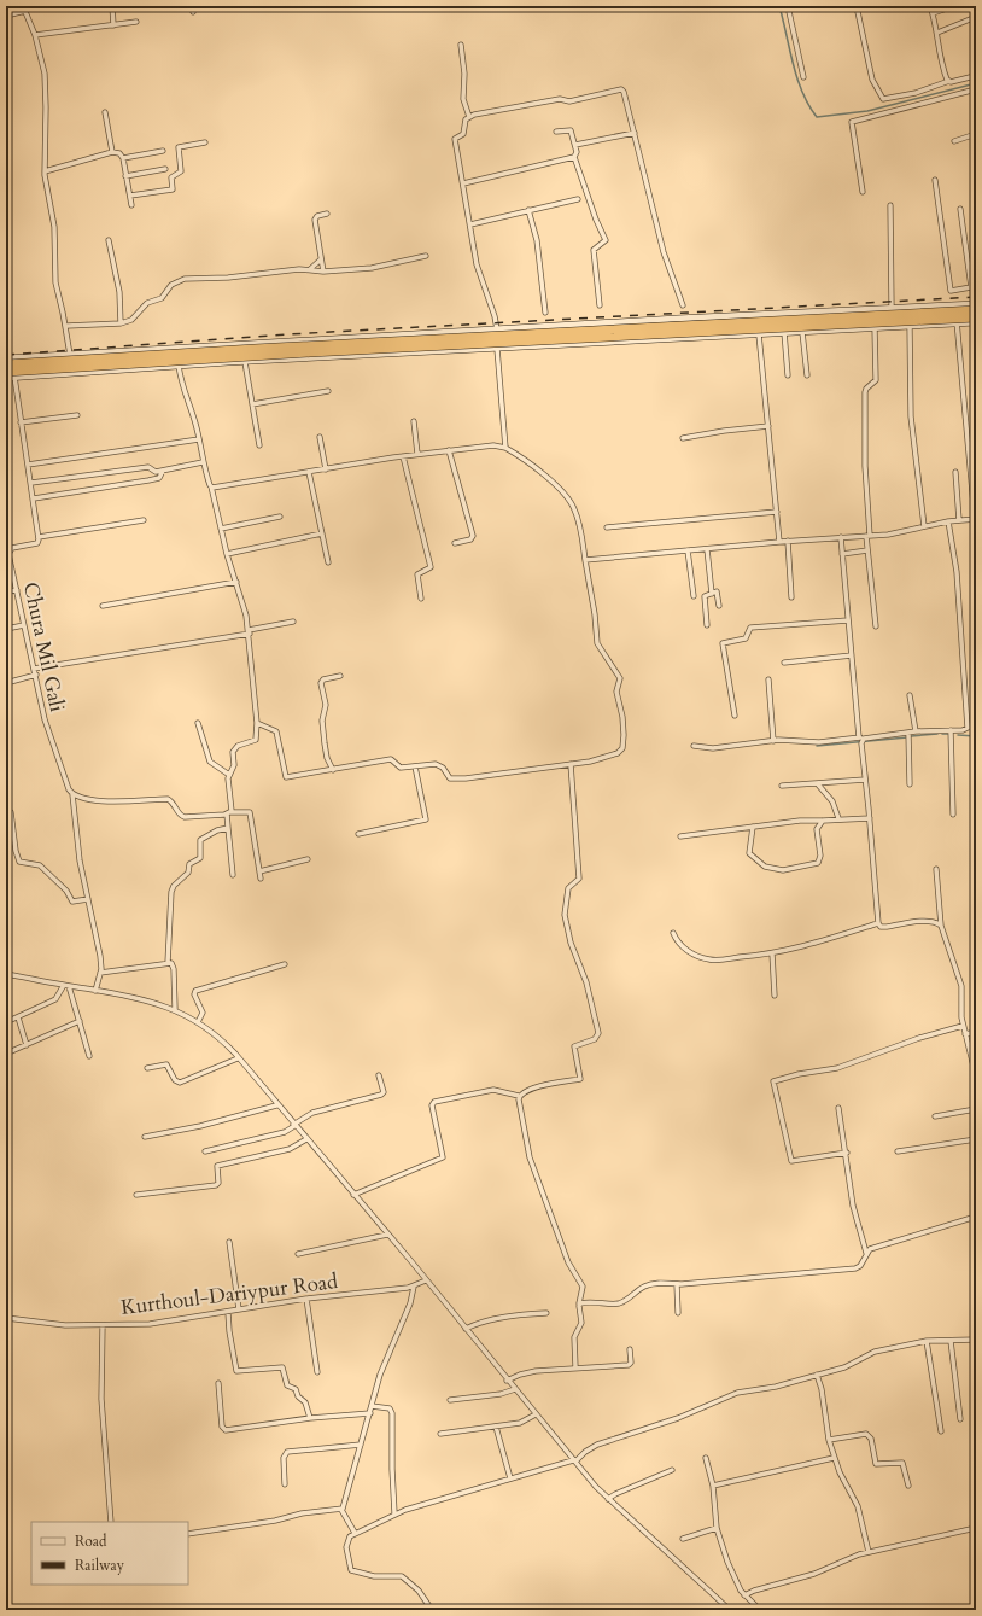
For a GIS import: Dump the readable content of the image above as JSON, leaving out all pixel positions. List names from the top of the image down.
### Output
{
  "streets": {
    "street": ["Chura Mil Gali", "Kurthoul-Dariypur Road"]
  },
  "legend": ["Road", "Railway"]
}
